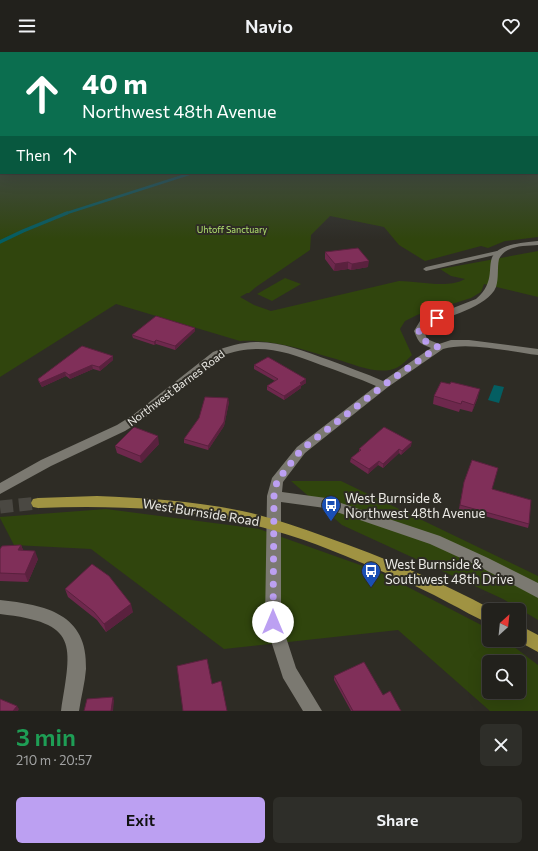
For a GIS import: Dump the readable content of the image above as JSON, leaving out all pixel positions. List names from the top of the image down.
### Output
{
  "streets": {
    "main road": ["West Burnside Road"],
    "street": ["Northwest Barnes Road"]
  },
  "parks": ["Uhtoff Sanctuary"],
  "places": {
    "bus stop": ["West Burnside & Northwest 48th Avenue", "West Burnside & Southwest 48th Drive"]
  },
  "north": "top right",
  "page": {
    "header": "Navio",
    "turn": ["40 m", "Northwest 48th Avenue"],
    "then": "Then",
    "heading": ["3 min", "210 m · 20:57"],
    "buttons": ["Exit", "Share"]
  }
}
